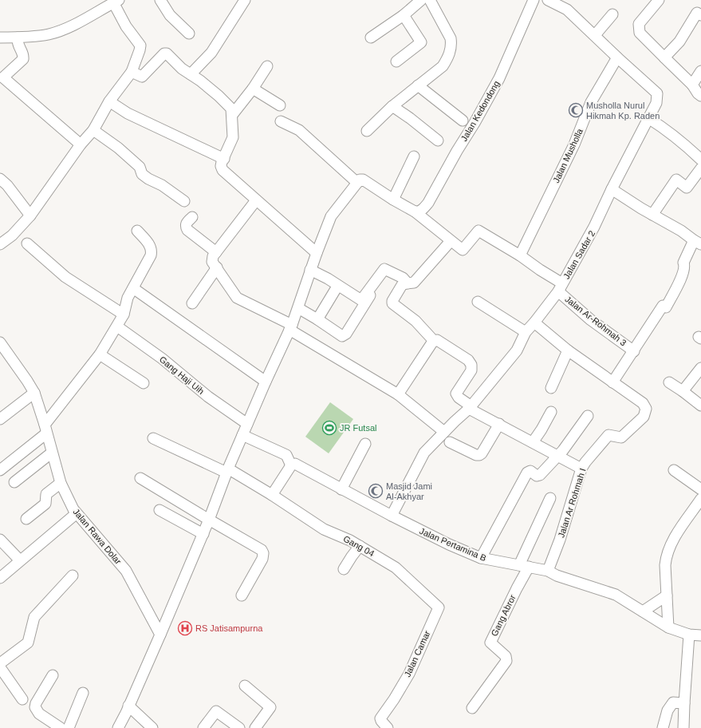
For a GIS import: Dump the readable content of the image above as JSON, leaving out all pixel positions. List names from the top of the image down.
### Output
{
  "streets": {
    "street": [
      "Jalan Kedondong",
      "Jalan Musholla",
      "Jalan Sadar 2",
      "Jalan Ar-Rohmah 3",
      "Gang Haji Uih",
      "Jalan Ar Rohmah I",
      "Jalan Rawa Dolar",
      "Jalan Pertamina B",
      "Gang 04",
      "Gang Abror",
      "Jalan Camar"
    ]
  },
  "crossings": [
    ["Jalan Musholla", "Jalan Sadar 2"],
    ["Jalan Musholla", "Jalan Ar-Rohmah 3"],
    ["Jalan Sadar 2", "Jalan Ar-Rohmah 3"],
    ["Jalan Sadar 2", "Jalan Ar Rohmah I"],
    ["Jalan Sadar 2", "Jalan Pertamina B"],
    ["Jalan Ar-Rohmah 3", "Jalan Ar Rohmah I"],
    ["Jalan Ar Rohmah I", "Jalan Pertamina B"],
    ["Jalan Pertamina B", "Gang Abror"],
    ["Gang 04", "Jalan Camar"]
  ],
  "places": {
    "mosque": ["Musholla Nurul Hikmah Kp. Raden", "Masjid Jami Al-Akhyar"],
    "sports": ["JR Futsal"],
    "hospital": ["RS Jatisampurna"]
  }
}
